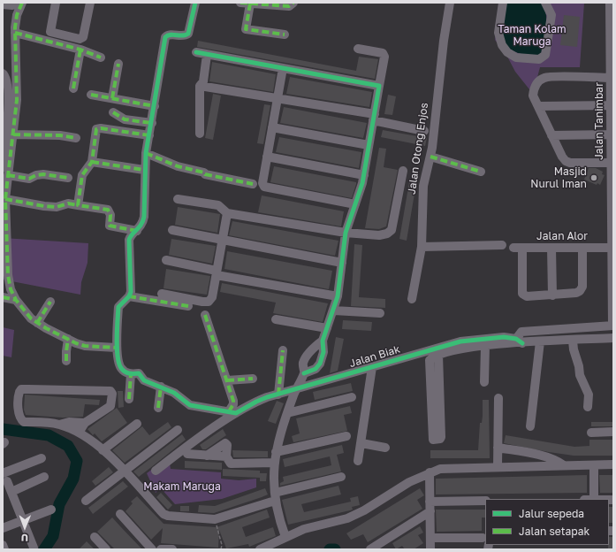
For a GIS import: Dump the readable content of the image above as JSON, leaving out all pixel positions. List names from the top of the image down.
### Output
{
  "streets": {
    "street": [
      "Jalan Tanimbar",
      "Jalan Otong Enjos",
      "Jalan Alor",
      "Jalan Biak"
    ]
  },
  "crossings": [
    ["Jalan Tanimbar", "Jalan Alor"],
    ["Jalan Tanimbar", "Jalan Biak"]
  ],
  "parks": ["Taman Kolam Maruga", "Makam Maruga"],
  "places": ["Masjid Nurul Iman"],
  "legend": ["Jalur sepeda", "Jalan setapak"],
  "north": "bottom"
}
